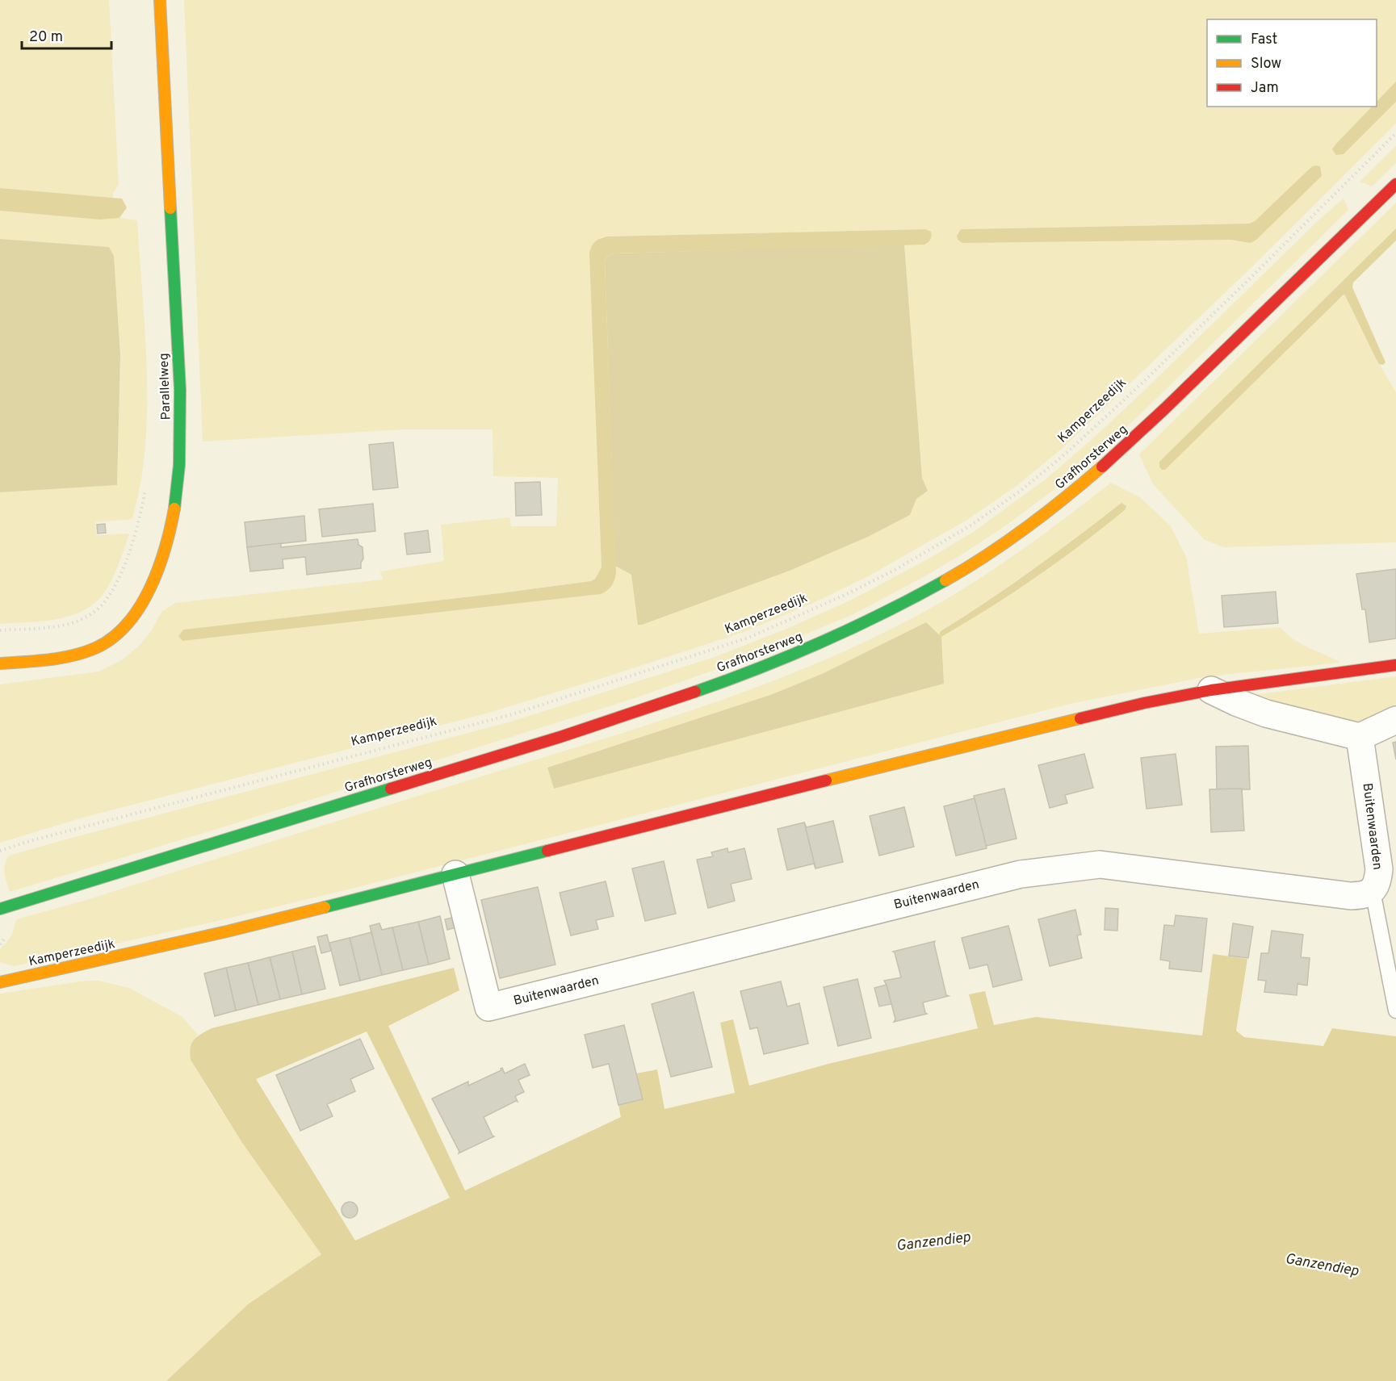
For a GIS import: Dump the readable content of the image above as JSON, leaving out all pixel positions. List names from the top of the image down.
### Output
{
  "streets": {
    "street": [
      "Parallelweg",
      "Kamperzeedijk",
      "Grafhorsterweg",
      "Buitenwaarden"
    ]
  },
  "crossings": [
    ["Kamperzeedijk", "Buitenwaarden"]
  ],
  "water": ["Ganzendiep"],
  "legend": ["Fast", "Slow", "Jam"],
  "scale_bar": "20 m"
}
